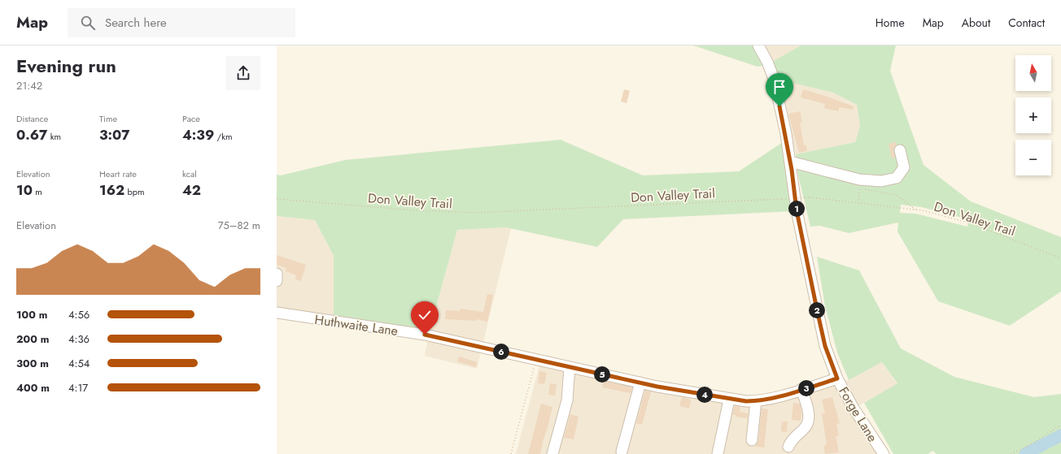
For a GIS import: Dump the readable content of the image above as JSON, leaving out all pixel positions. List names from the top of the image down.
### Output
{
  "streets": {
    "street": ["Huthwaite Lane", "Forge Lane"],
    "path": ["Don Valley Trail"]
  },
  "crossings": [
    ["Huthwaite Lane", "Forge Lane"]
  ],
  "north": "top",
  "page": {
    "header": "Map",
    "search": "Search here",
    "nav": [
      "Home",
      "Map",
      "About",
      "Contact"
    ],
    "heading": ["Evening run", "21:42"],
    "map_buttons": ["+", "−"],
    "stats": [
      ["Distance", "0.67 km"],
      ["Time", "3:07"],
      ["Pace", "4:39 /km"],
      ["Elevation", "10 m"],
      ["Heart rate", "162 bpm"],
      ["kcal", "42"]
    ],
    "pins": [
      "1",
      "2",
      "6",
      "5",
      "3",
      "4"
    ],
    "chart": ["Elevation", "75–82 m"],
    "list": [
      {
        "name": "100 m",
        "note": "4:56"
      },
      {
        "name": "200 m",
        "note": "4:36"
      },
      {
        "name": "300 m",
        "note": "4:54"
      },
      {
        "name": "400 m",
        "note": "4:17"
      }
    ]
  }
}
